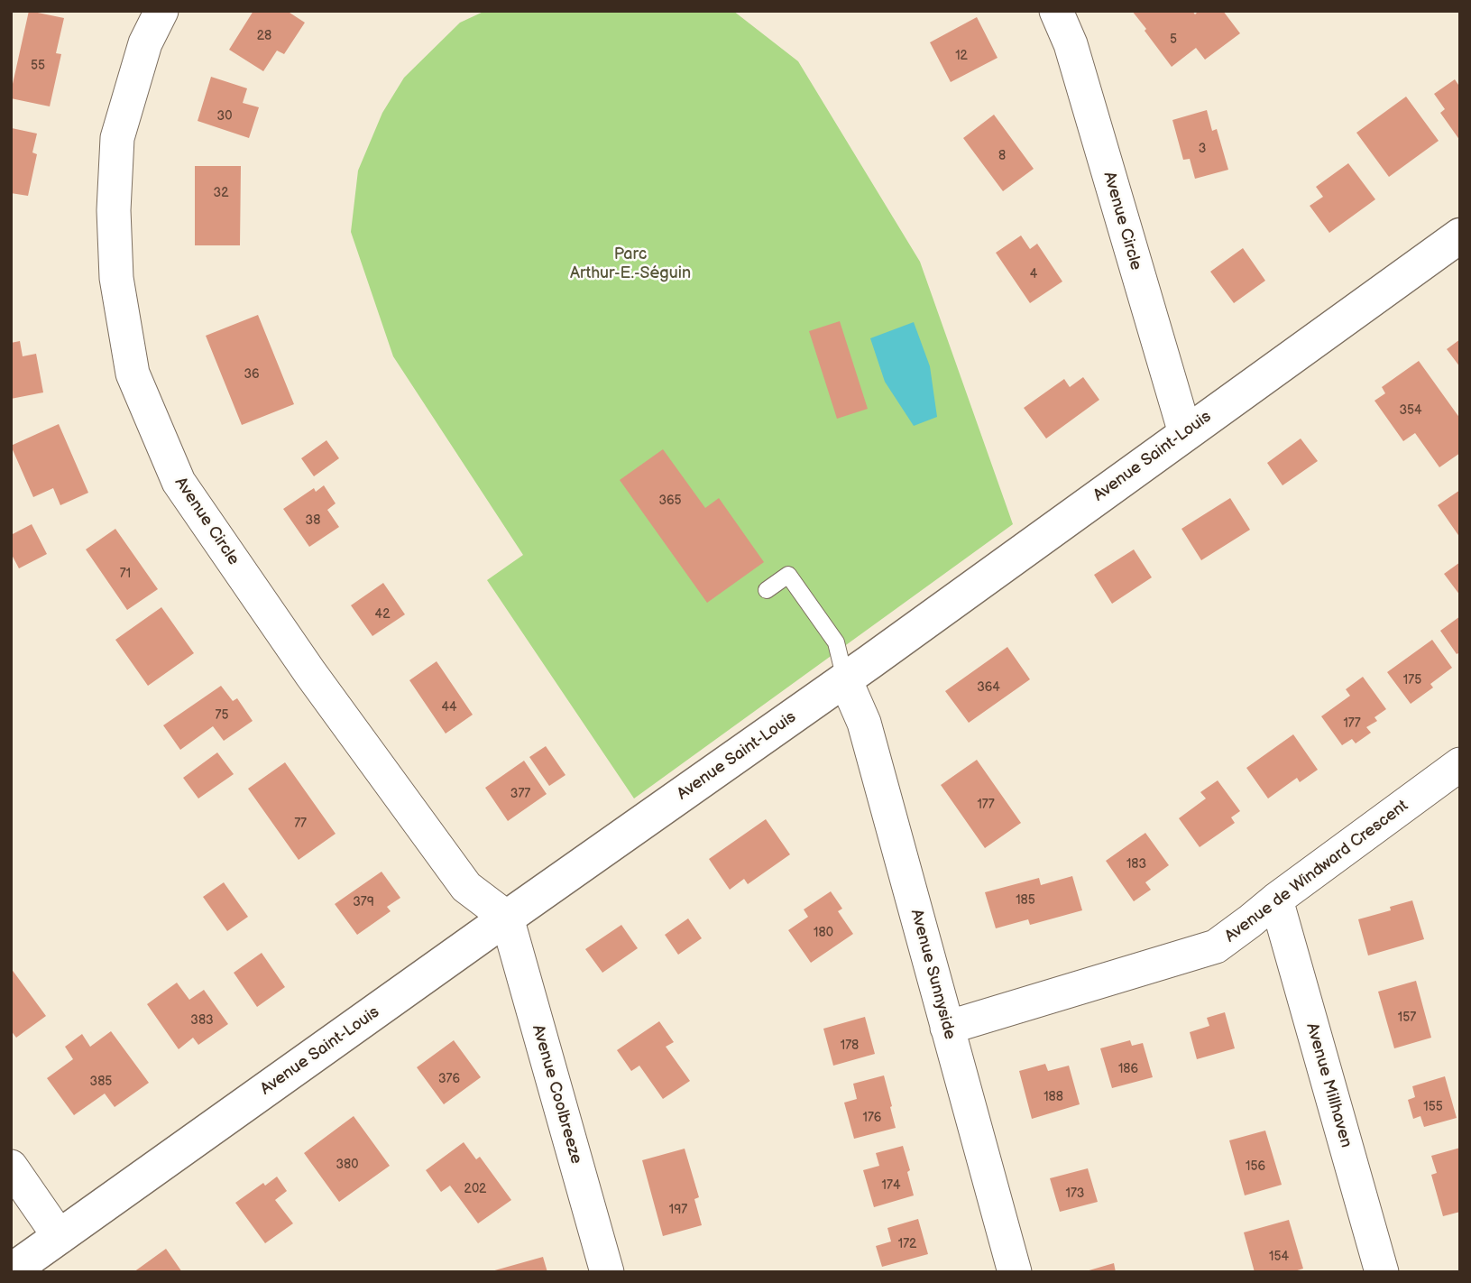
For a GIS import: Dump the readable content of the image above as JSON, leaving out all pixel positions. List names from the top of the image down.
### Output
{
  "streets": {
    "street": [
      "Avenue Circle",
      "Avenue Saint-Louis",
      "Avenue de Windward Crescent",
      "Avenue Sunnyside",
      "Avenue Millhaven",
      "Avenue Coolbreeze"
    ]
  },
  "crossings": [
    ["Avenue Circle", "Avenue Saint-Louis"],
    ["Avenue Circle", "Avenue Coolbreeze"],
    ["Avenue Saint-Louis", "Avenue Sunnyside"],
    ["Avenue Saint-Louis", "Avenue Coolbreeze"],
    ["Avenue de Windward Crescent", "Avenue Sunnyside"],
    ["Avenue de Windward Crescent", "Avenue Millhaven"]
  ],
  "parks": ["Parc Arthur-E.-Séguin"],
  "house_numbers": [
    "28",
    "5",
    "12",
    "55",
    "30",
    "3",
    "8",
    "32",
    "4",
    "36",
    "354",
    "365",
    "38",
    "71",
    "42",
    "175",
    "364",
    "44",
    "75",
    "177",
    "377",
    "177",
    "77",
    "183",
    "185",
    "379",
    "180",
    "157",
    "383",
    "178",
    "186",
    "376",
    "385",
    "188",
    "155",
    "176",
    "380",
    "156",
    "174",
    "202",
    "173",
    "197",
    "172",
    "154"
  ]
}
